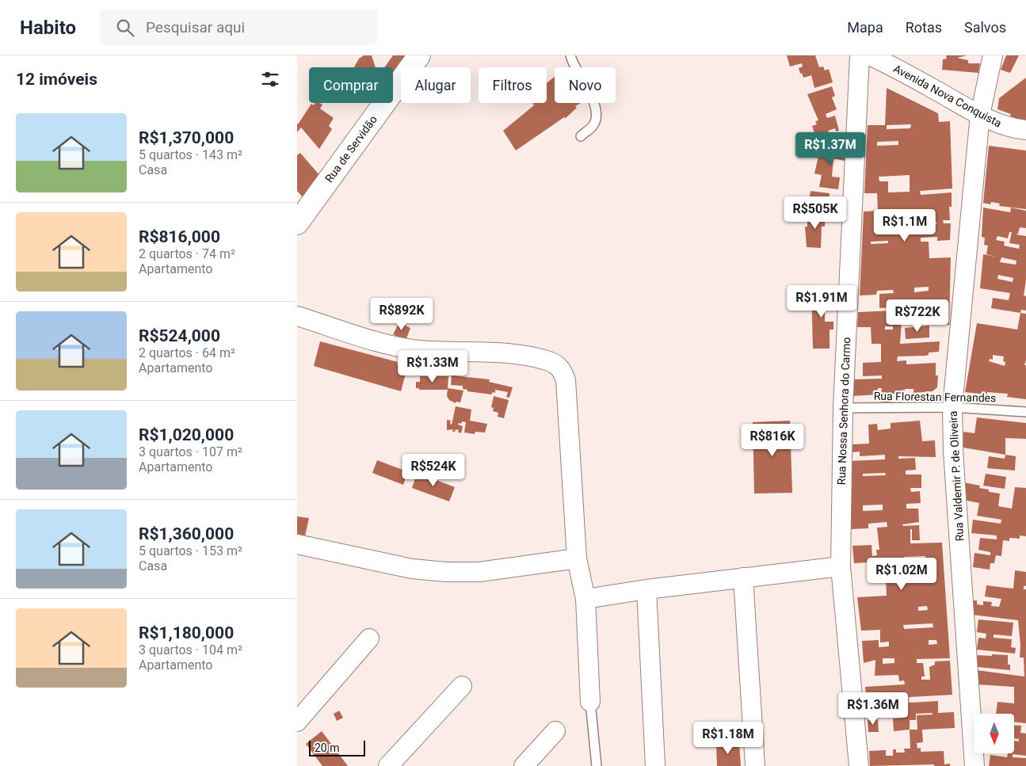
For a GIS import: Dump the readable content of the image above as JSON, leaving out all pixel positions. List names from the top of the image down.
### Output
{
  "streets": {
    "main road": ["Rua de Servidão"],
    "street": ["Avenida Nova Conquista", "Rua Nossa Senhora do Carmo", "Rua Valdemir P. de Oliveira"],
    "lane": ["Rua Florestan Fernandes"]
  },
  "crossings": [
    ["Avenida Nova Conquista", "Rua Valdemir P. de Oliveira"],
    ["Rua Florestan Fernandes", "Rua Nossa Senhora do Carmo"],
    ["Rua Florestan Fernandes", "Rua Valdemir P. de Oliveira"]
  ],
  "scale_bar": "20 m",
  "north": "bottom",
  "page": {
    "header": "Habito",
    "search": "Pesquisar aqui",
    "nav": ["Mapa", "Rotas", "Salvos"],
    "heading": "12 imóveis",
    "chip": [
      "Comprar",
      "Alugar",
      "Filtros",
      "Novo"
    ],
    "list": [
      {
        "name": "R$1,370,000",
        "note": "5 quartos · 143 m² · Casa"
      },
      {
        "name": "R$816,000",
        "note": "2 quartos · 74 m² · Apartamento"
      },
      {
        "name": "R$524,000",
        "note": "2 quartos · 64 m² · Apartamento"
      },
      {
        "name": "R$1,020,000",
        "note": "3 quartos · 107 m² · Apartamento"
      },
      {
        "name": "R$1,360,000",
        "note": "5 quartos · 153 m² · Casa"
      },
      {
        "name": "R$1,180,000",
        "note": "3 quartos · 104 m² · Apartamento"
      }
    ],
    "price": [
      "R$1.37M",
      "R$505K",
      "R$1.1M",
      "R$1.91M",
      "R$892K",
      "R$722K",
      "R$1.33M",
      "R$816K",
      "R$524K",
      "R$1.02M",
      "R$1.36M",
      "R$1.18M"
    ],
    "scale": "20 m"
  }
}
